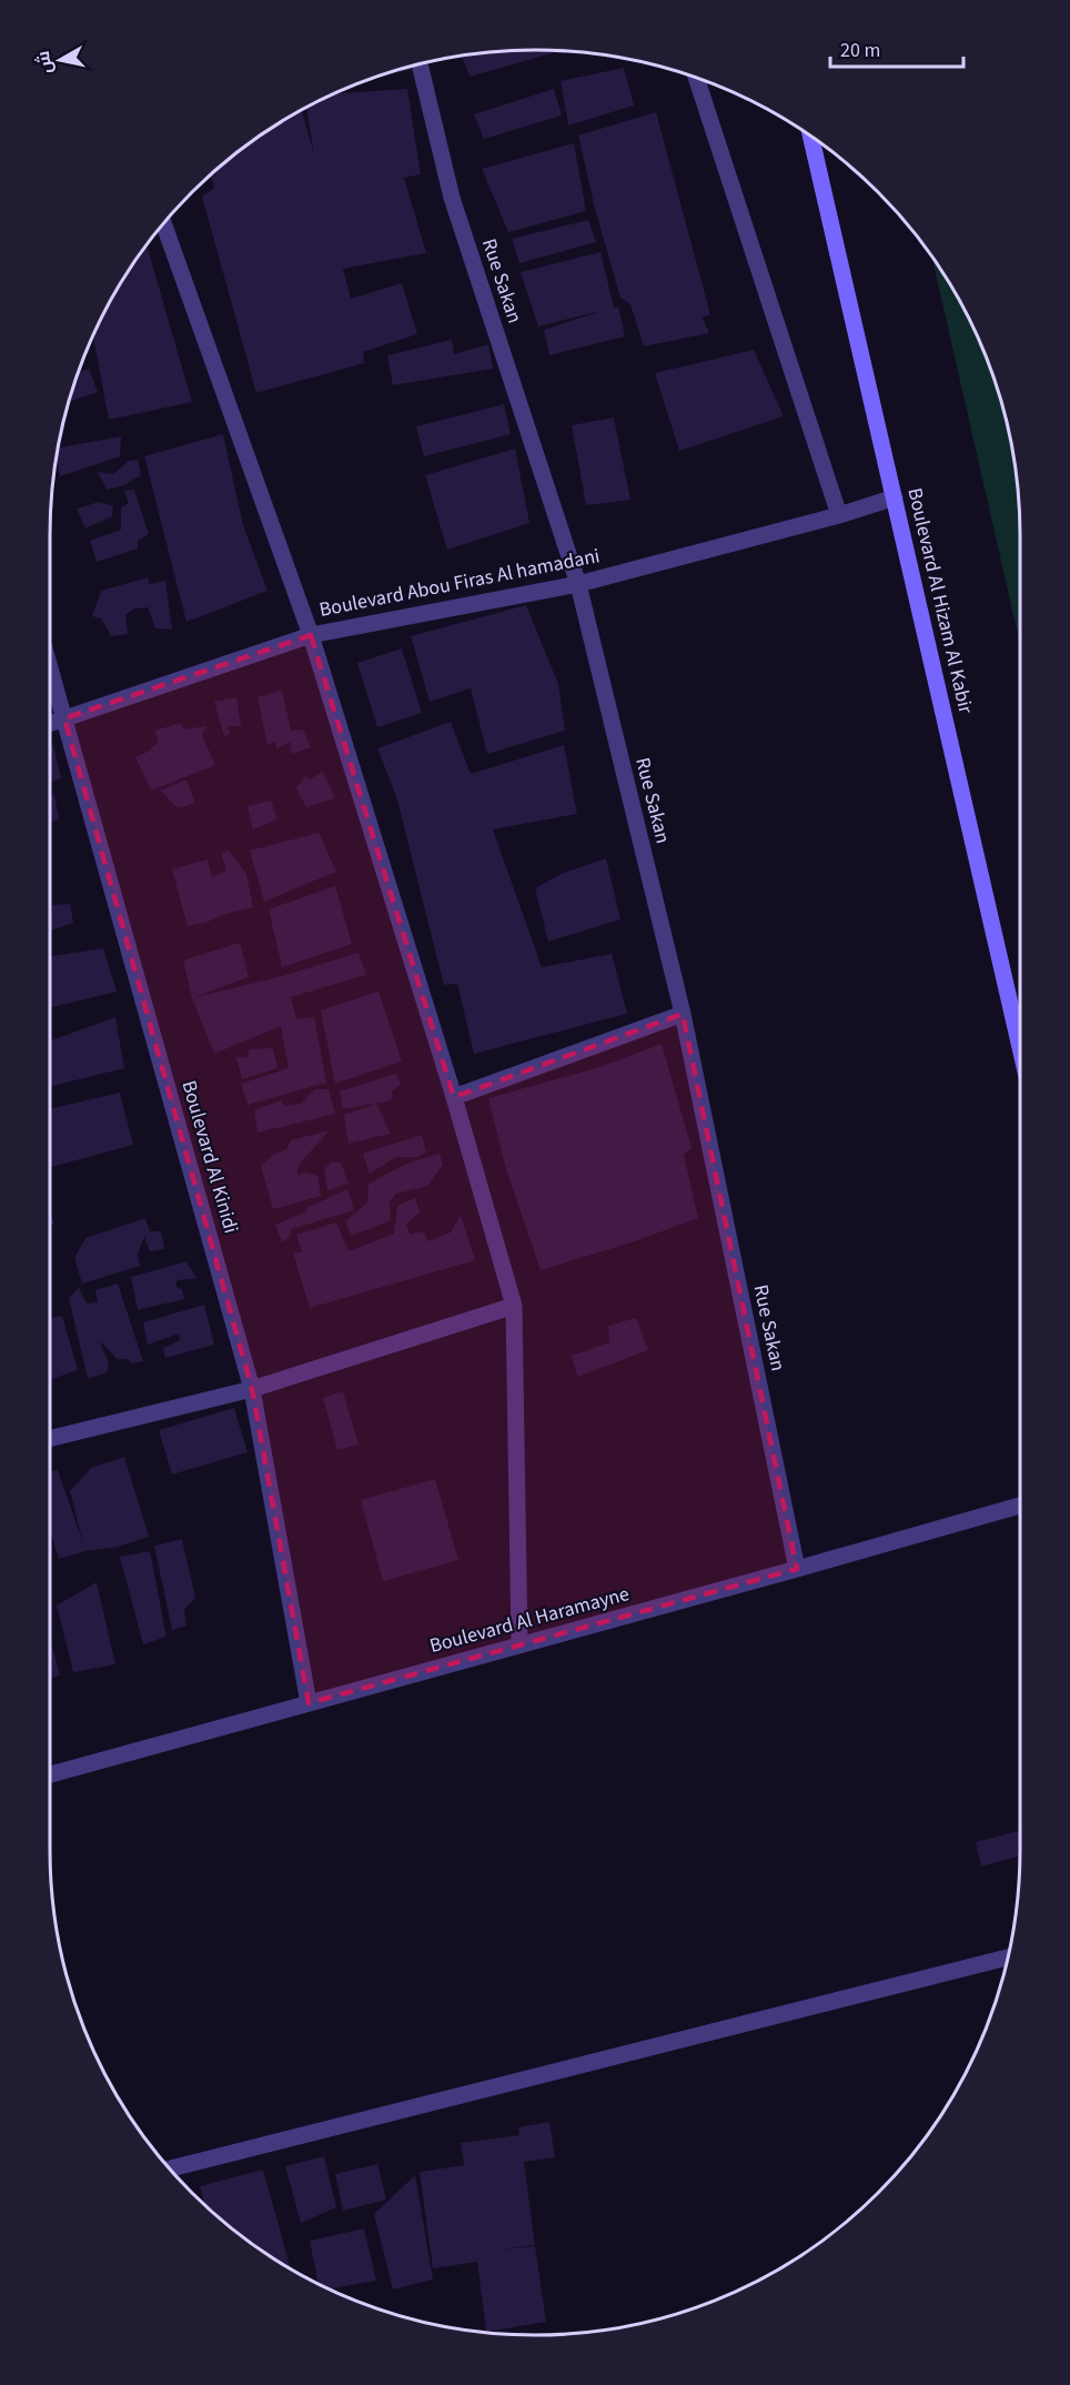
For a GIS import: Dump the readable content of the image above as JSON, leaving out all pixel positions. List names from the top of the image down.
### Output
{
  "streets": {
    "main road": ["Boulevard Al Hizam Al Kabir"],
    "street": [
      "Rue Sakan",
      "Boulevard Abou Firas Al hamadani",
      "Boulevard Al Kinidi",
      "Boulevard Al Haramayne"
    ]
  },
  "crossings": [
    ["Rue Sakan", "Boulevard Abou Firas Al hamadani"],
    ["Rue Sakan", "Boulevard Al Haramayne"],
    ["Boulevard Abou Firas Al hamadani", "Boulevard Al Hizam Al Kabir"],
    ["Boulevard Abou Firas Al hamadani", "Boulevard Al Kinidi"],
    ["Boulevard Al Kinidi", "Boulevard Al Haramayne"]
  ],
  "scale_bar": "20 m",
  "north": "left"
}
